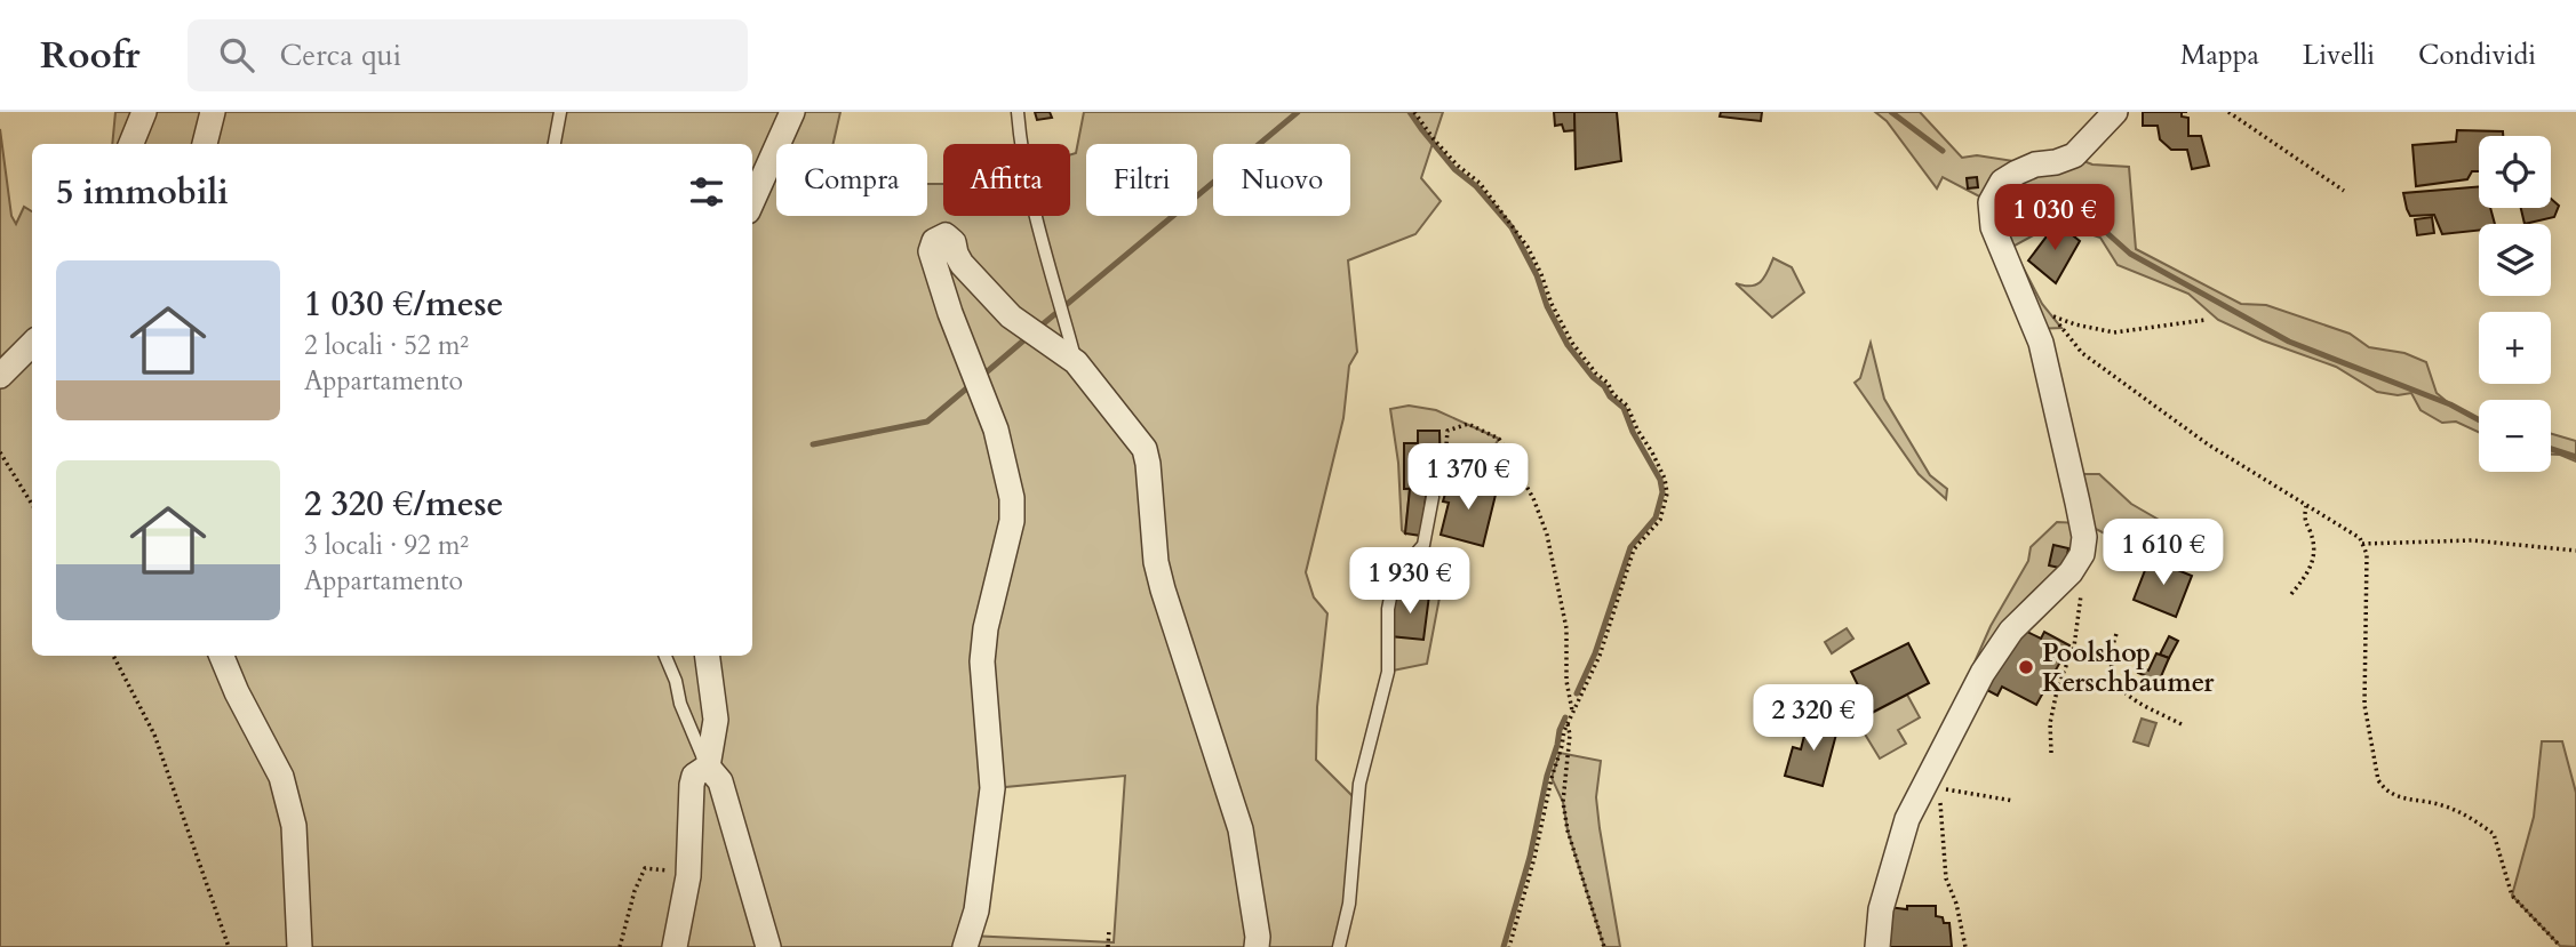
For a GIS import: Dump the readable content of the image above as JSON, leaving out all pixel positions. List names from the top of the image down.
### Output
{
  "places": ["Poolshop Kerschbaumer"],
  "page": {
    "header": "Roofr",
    "search": "Cerca qui",
    "nav": ["Mappa", "Livelli", "Condividi"],
    "map_buttons": ["+", "−"],
    "chip": [
      "Compra",
      "Affitta",
      "Filtri",
      "Nuovo"
    ],
    "heading": "5 immobili",
    "price": [
      "1 030 €",
      "1 370 €",
      "1 610 €",
      "1 930 €",
      "2 320 €"
    ],
    "list": [
      {
        "name": "1 030 €/mese",
        "note": "2 locali · 52 m² · Appartamento"
      },
      {
        "name": "2 320 €/mese",
        "note": "3 locali · 92 m² · Appartamento"
      }
    ]
  }
}
